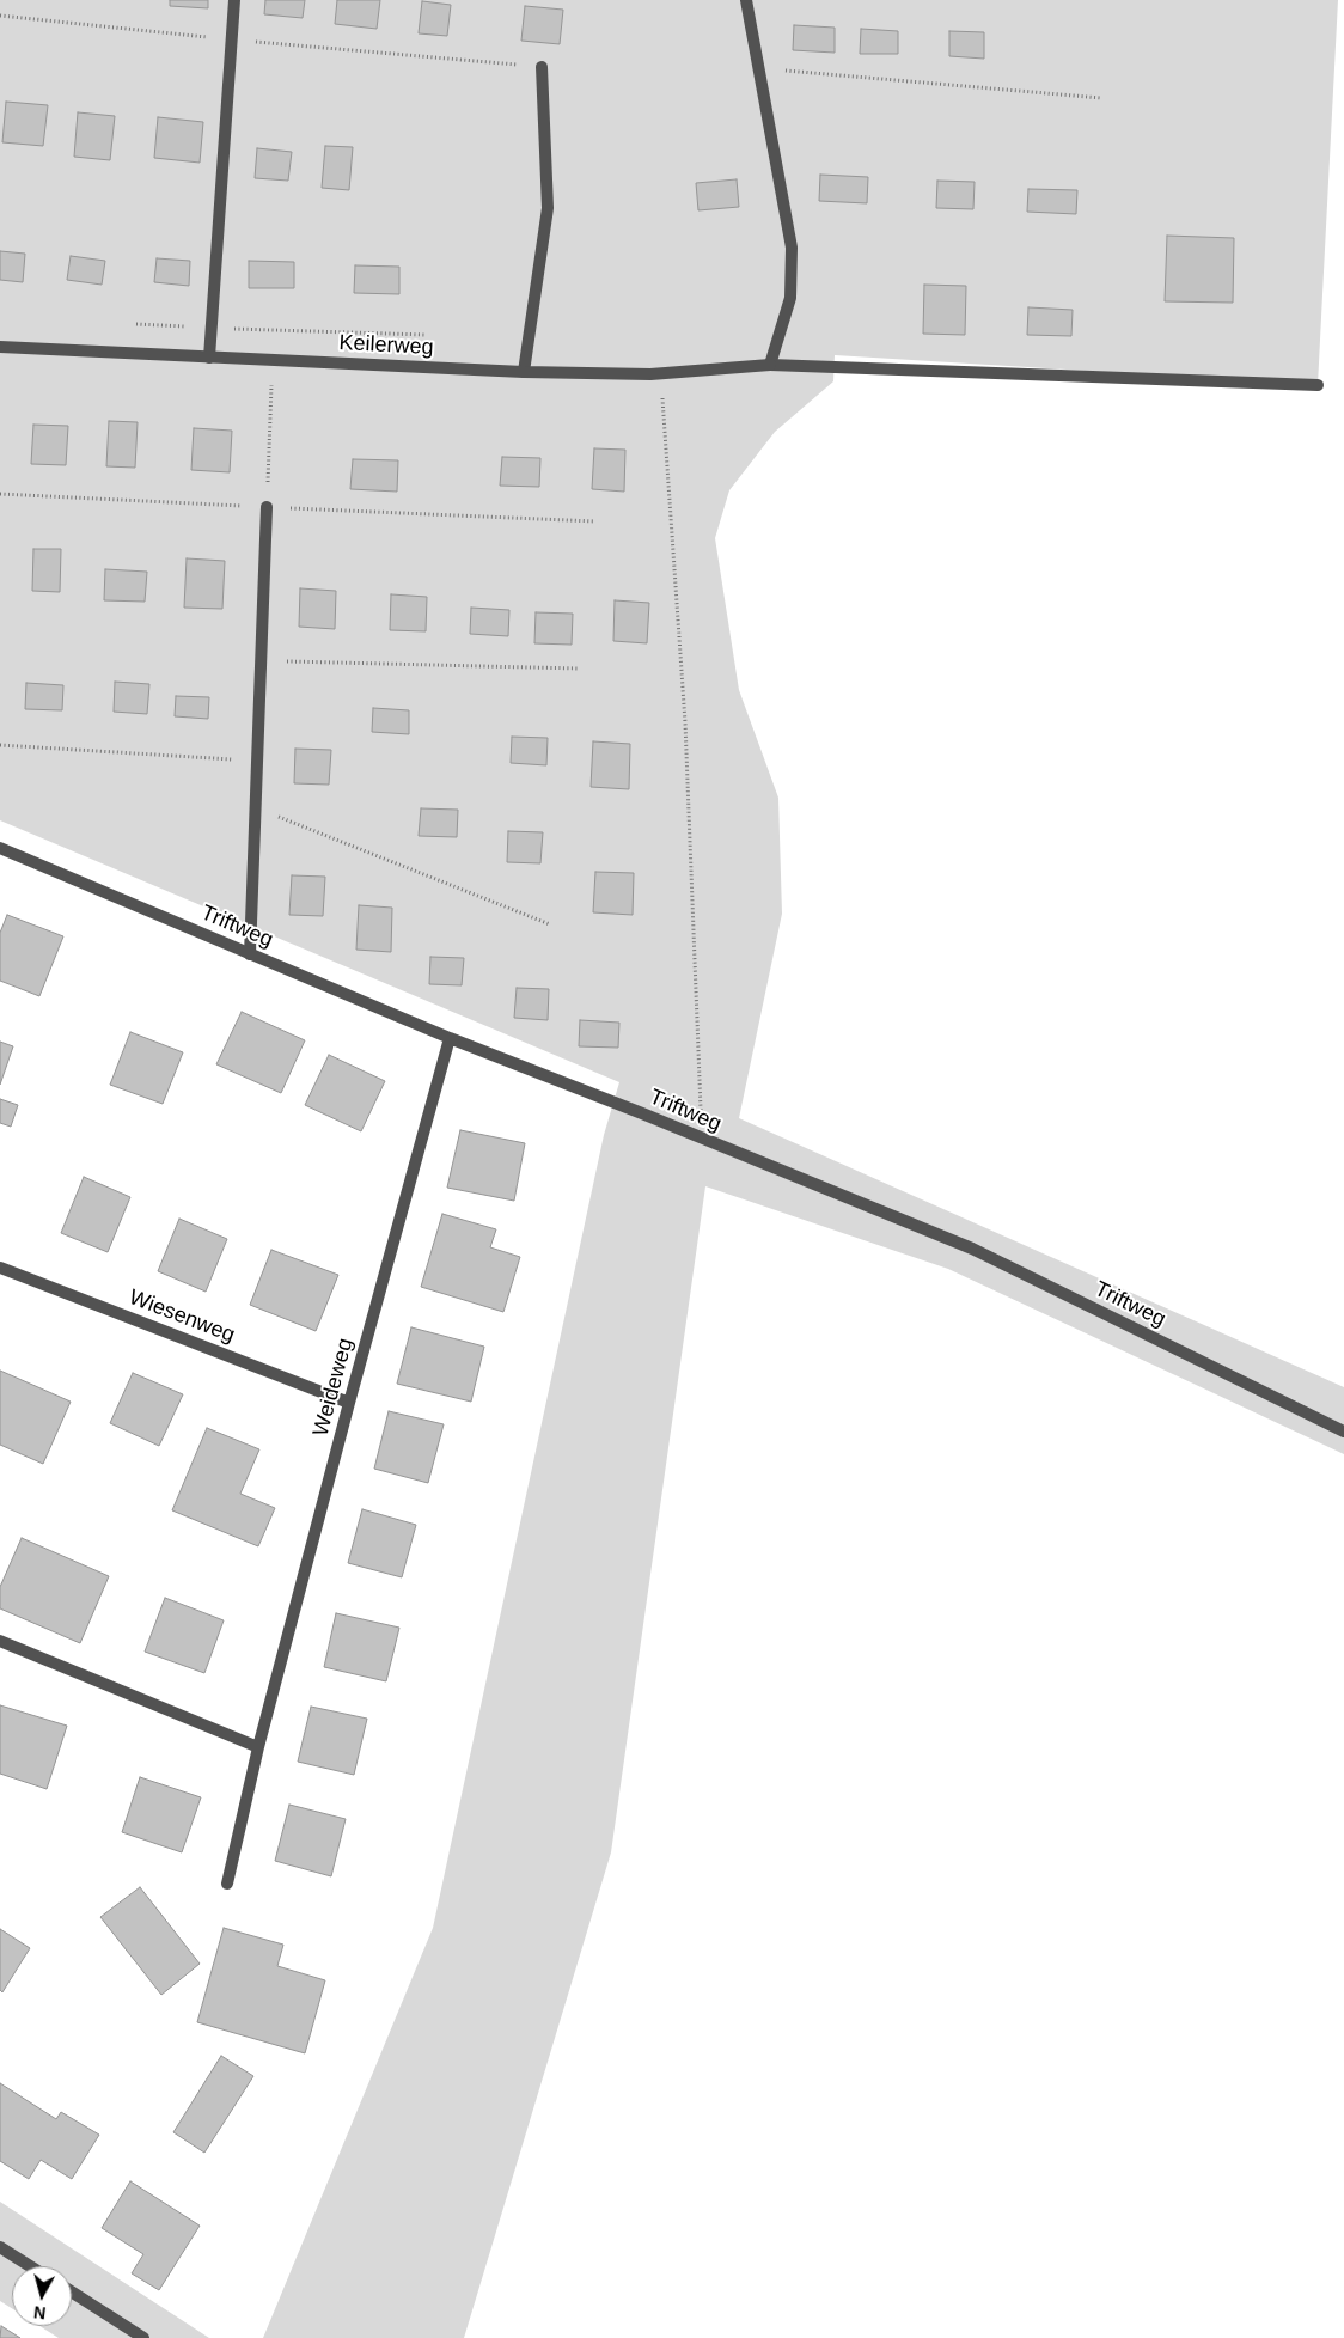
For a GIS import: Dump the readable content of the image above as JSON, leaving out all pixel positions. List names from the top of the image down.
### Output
{
  "streets": {
    "street": [
      "Keilerweg",
      "Triftweg",
      "Wiesenweg",
      "Weideweg"
    ]
  },
  "crossings": [
    ["Triftweg", "Weideweg"],
    ["Wiesenweg", "Weideweg"]
  ],
  "north": "bottom"
}
